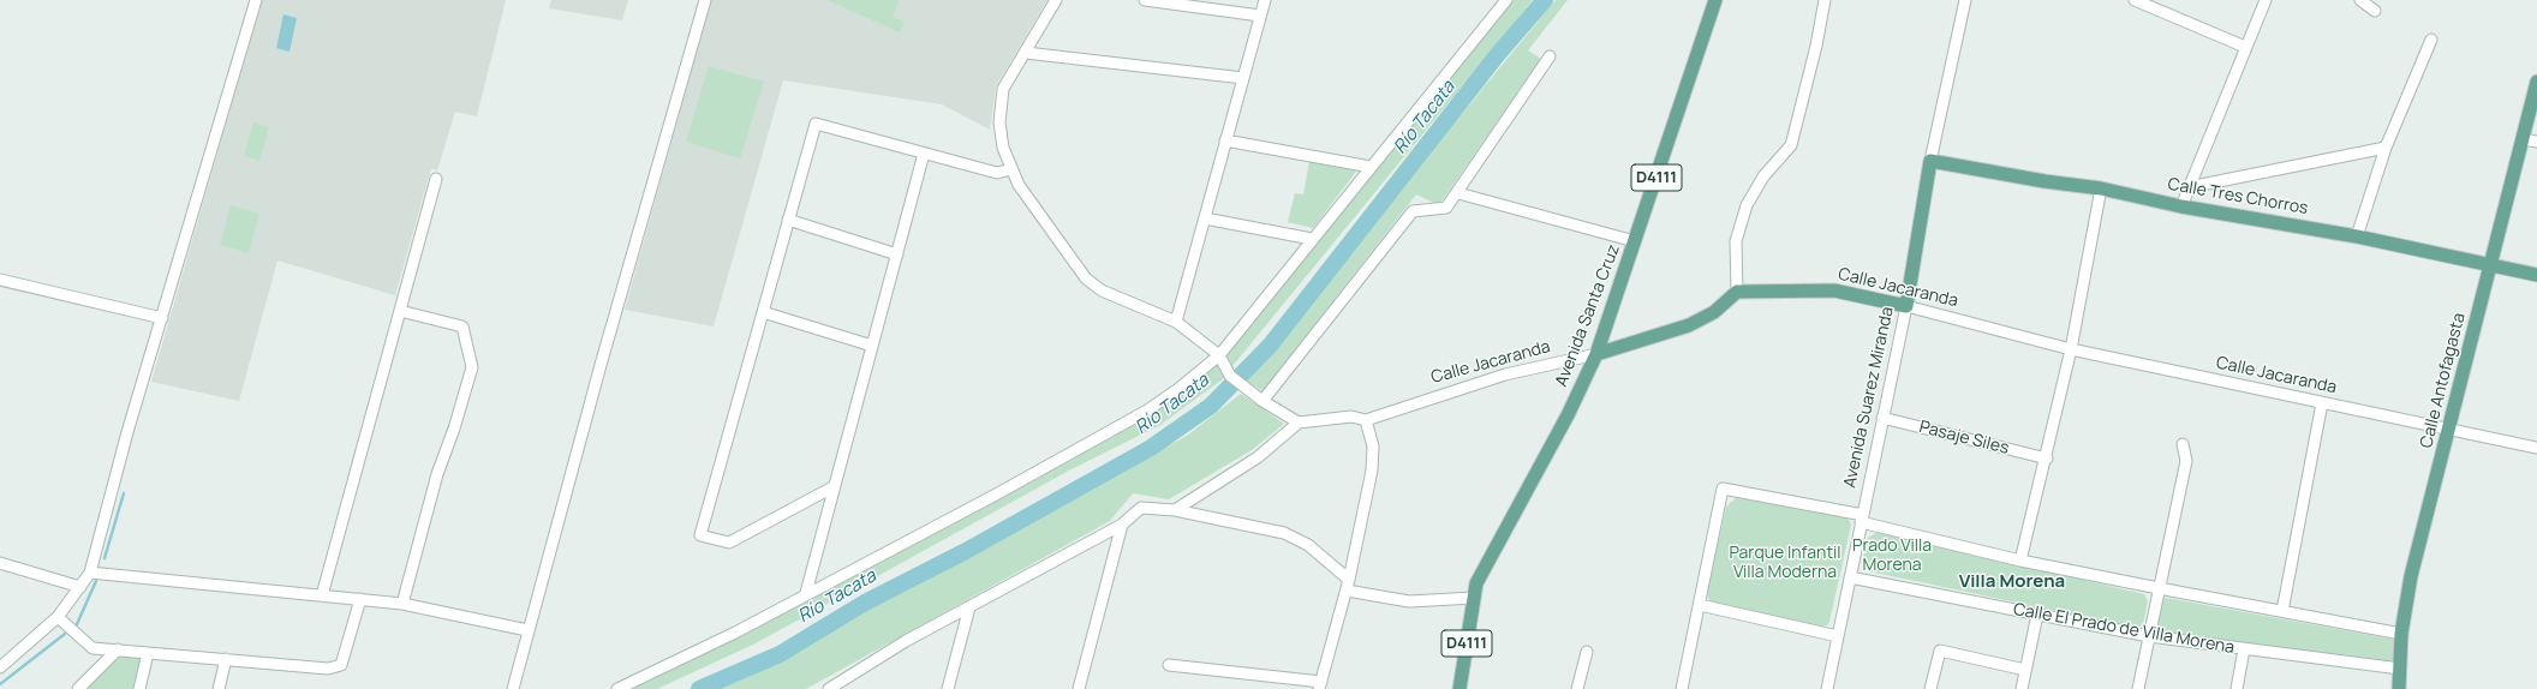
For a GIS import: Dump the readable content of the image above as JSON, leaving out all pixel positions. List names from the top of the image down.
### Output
{
  "streets": {
    "main road": [
      "D4111",
      "Calle Tres Chorros",
      "Calle Jacaranda",
      "Avenida Santa Cruz",
      "Calle Antofagasta",
      "Avenida Suarez Miranda"
    ],
    "street": ["Pasaje Siles", "Calle El Prado de Villa Morena"]
  },
  "crossings": [
    ["Calle Tres Chorros", "Calle Antofagasta"],
    ["Calle Tres Chorros", "Avenida Suarez Miranda"],
    ["Calle Jacaranda", "Avenida Santa Cruz"],
    ["Calle Jacaranda", "Calle Antofagasta"],
    ["Calle Jacaranda", "Avenida Suarez Miranda"],
    ["Calle Antofagasta", "Calle El Prado de Villa Morena"],
    ["Avenida Suarez Miranda", "Pasaje Siles"],
    ["Avenida Suarez Miranda", "Calle El Prado de Villa Morena"]
  ],
  "districts": ["Villa Morena"],
  "water": ["Río Tacata"],
  "parks": ["Prado Villa Morena", "Parque Infantil Villa Moderna"]
}
